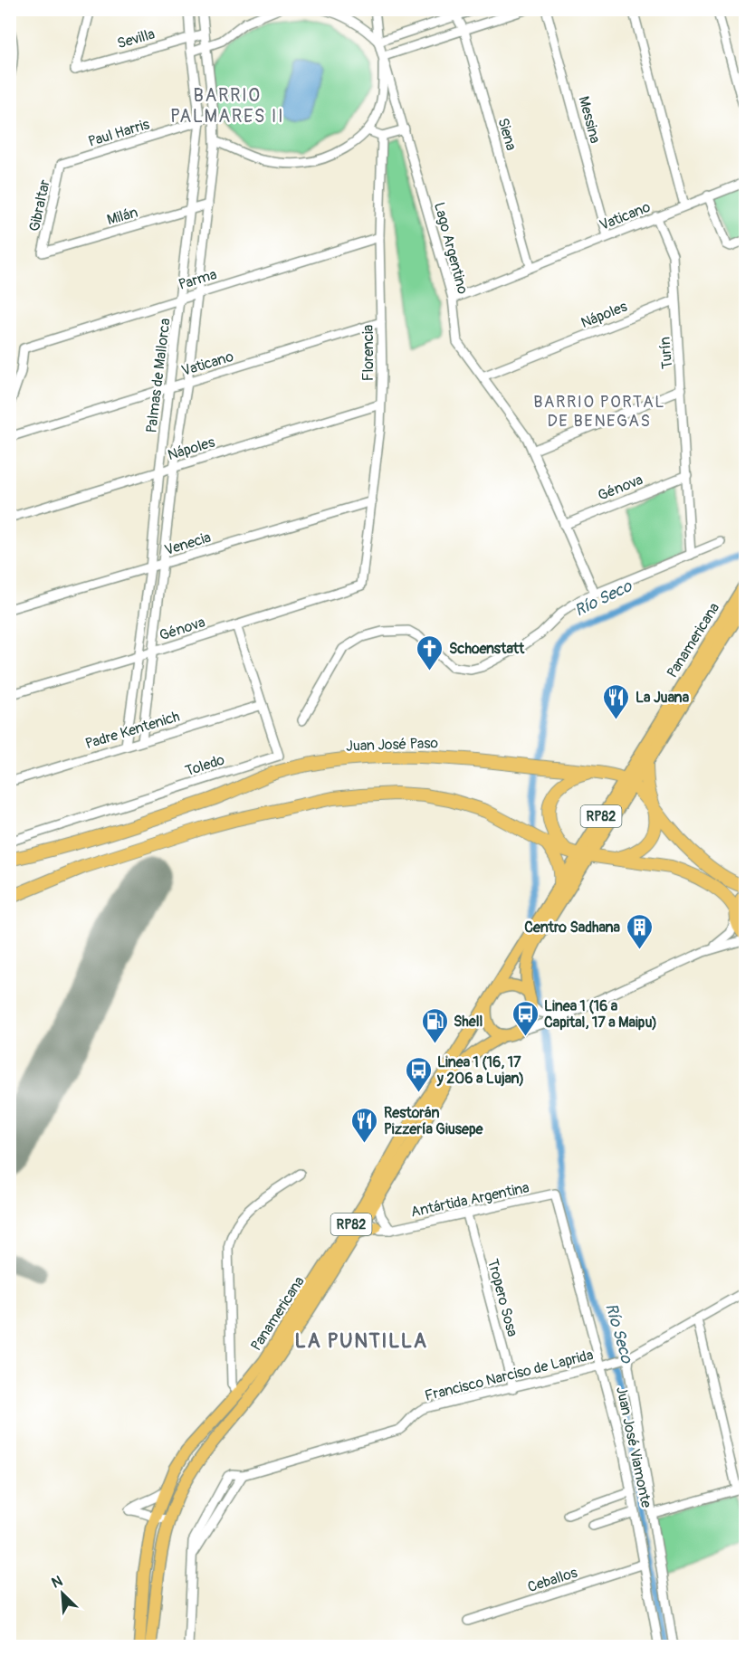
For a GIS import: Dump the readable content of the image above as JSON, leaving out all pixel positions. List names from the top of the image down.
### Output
{
  "streets": {
    "highway": ["Juan José Paso"],
    "main road": ["Panamericana", "RP82"],
    "street": [
      "Sevilla",
      "Messina",
      "Paul Harris",
      "Siena",
      "Gibraltar",
      "Milán",
      "Vaticano",
      "Lago Argentino",
      "Parma",
      "Nápoles",
      "Florencia",
      "Turín",
      "Palmas de Mallorca",
      "Génova",
      "Venecia",
      "Padre Kentenich",
      "Toledo",
      "Antártida Argentina",
      "Tropero Sosa",
      "Francisco Narciso de Laprida",
      "Juan José Viamonte",
      "Ceballos"
    ]
  },
  "crossings": [
    ["Sevilla", "Palmas de Mallorca"],
    ["Messina", "Vaticano"],
    ["Paul Harris", "Gibraltar"],
    ["Paul Harris", "Palmas de Mallorca"],
    ["Siena", "Vaticano"],
    ["Gibraltar", "Milán"],
    ["Milán", "Palmas de Mallorca"],
    ["Vaticano", "Lago Argentino"],
    ["Vaticano", "Florencia"],
    ["Vaticano", "Turín"],
    ["Vaticano", "Palmas de Mallorca"],
    ["Lago Argentino", "Nápoles"],
    ["Lago Argentino", "Génova"],
    ["Parma", "Florencia"],
    ["Parma", "Palmas de Mallorca"],
    ["Nápoles", "Florencia"],
    ["Nápoles", "Turín"],
    ["Nápoles", "Palmas de Mallorca"],
    ["Florencia", "Génova"],
    ["Florencia", "Venecia"],
    ["Turín", "Génova"],
    ["Palmas de Mallorca", "Génova"],
    ["Palmas de Mallorca", "Venecia"],
    ["Palmas de Mallorca", "Padre Kentenich"],
    ["Génova", "Toledo"],
    ["Panamericana", "Juan José Paso"],
    ["Padre Kentenich", "Toledo"],
    ["Antártida Argentina", "Tropero Sosa"],
    ["Antártida Argentina", "Juan José Viamonte"],
    ["Tropero Sosa", "Francisco Narciso de Laprida"],
    ["Francisco Narciso de Laprida", "Juan José Viamonte"],
    ["Juan José Viamonte", "Ceballos"]
  ],
  "districts": ["BARRIO PALMARES II", "BARRIO PORTAL DE BENEGAS", "LA PUNTILLA"],
  "water": ["Río Seco"],
  "places": {
    "church": ["Schoenstatt"],
    "restaurant": ["La Juana", "Restorán Pizzería Giusepe"],
    "building": ["Centro Sadhana"],
    "bus stop": ["Linea 1 (16 a Capital, 17 a Maipu)", "Linea 1 (16, 17 y 206 a Lujan)"],
    "fuel station": ["Shell"]
  },
  "north": "top left"
}
